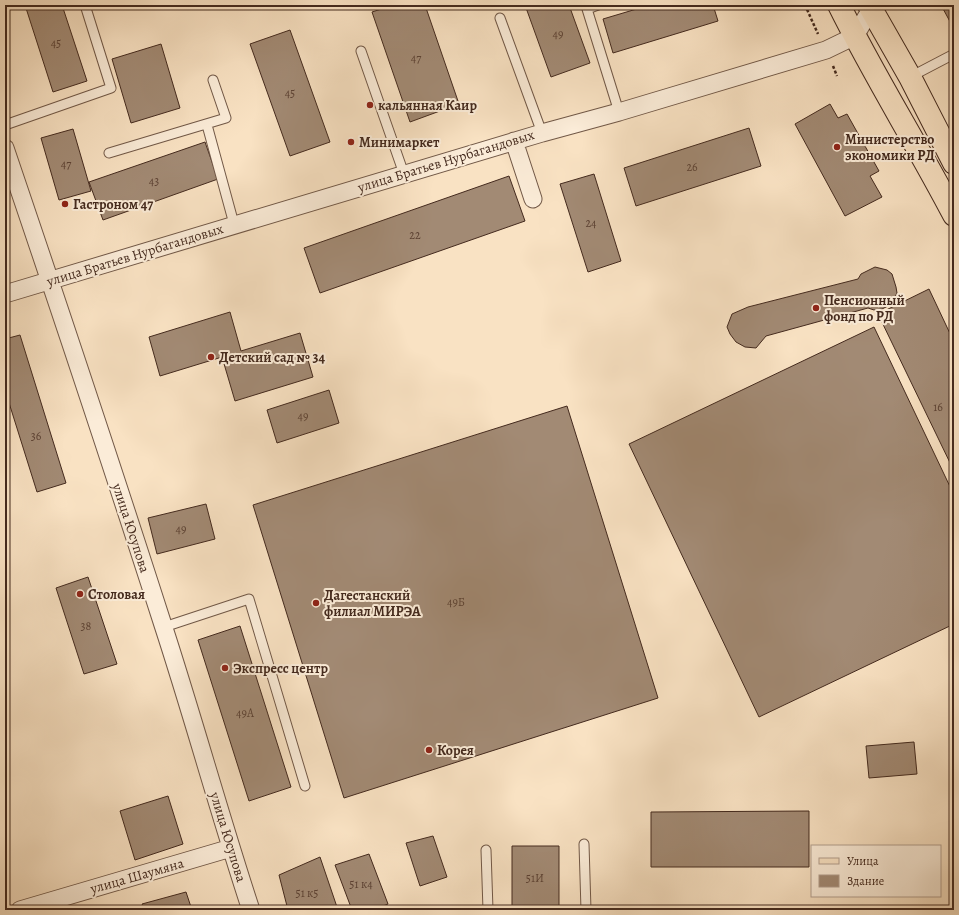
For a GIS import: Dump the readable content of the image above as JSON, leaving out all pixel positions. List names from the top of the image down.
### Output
{
  "streets": {
    "street": ["улица Братьев Нурбагандовых", "улица Юсупова", "улица Шаумяна"]
  },
  "crossings": [
    ["улица Братьев Нурбагандовых", "улица Юсупова"],
    ["улица Юсупова", "улица Шаумяна"]
  ],
  "places": [
    "кальянная Каир",
    "Минимаркет",
    "Министерство экономики РД",
    "Гастроном 47",
    "Пенсионный фонд по РД",
    "Детский сад № 34",
    "Столовая",
    "Дагестанский филиал МИРЭА",
    "Экспресс центр",
    "Корея"
  ],
  "house_numbers": [
    "49",
    "45",
    "47",
    "45",
    "47",
    "26",
    "43",
    "24",
    "22",
    "16",
    "49",
    "36",
    "49",
    "49Б",
    "38",
    "49А",
    "51И",
    "51 к4",
    "51 к5"
  ],
  "legend": ["Улица", "Здание"]
}
